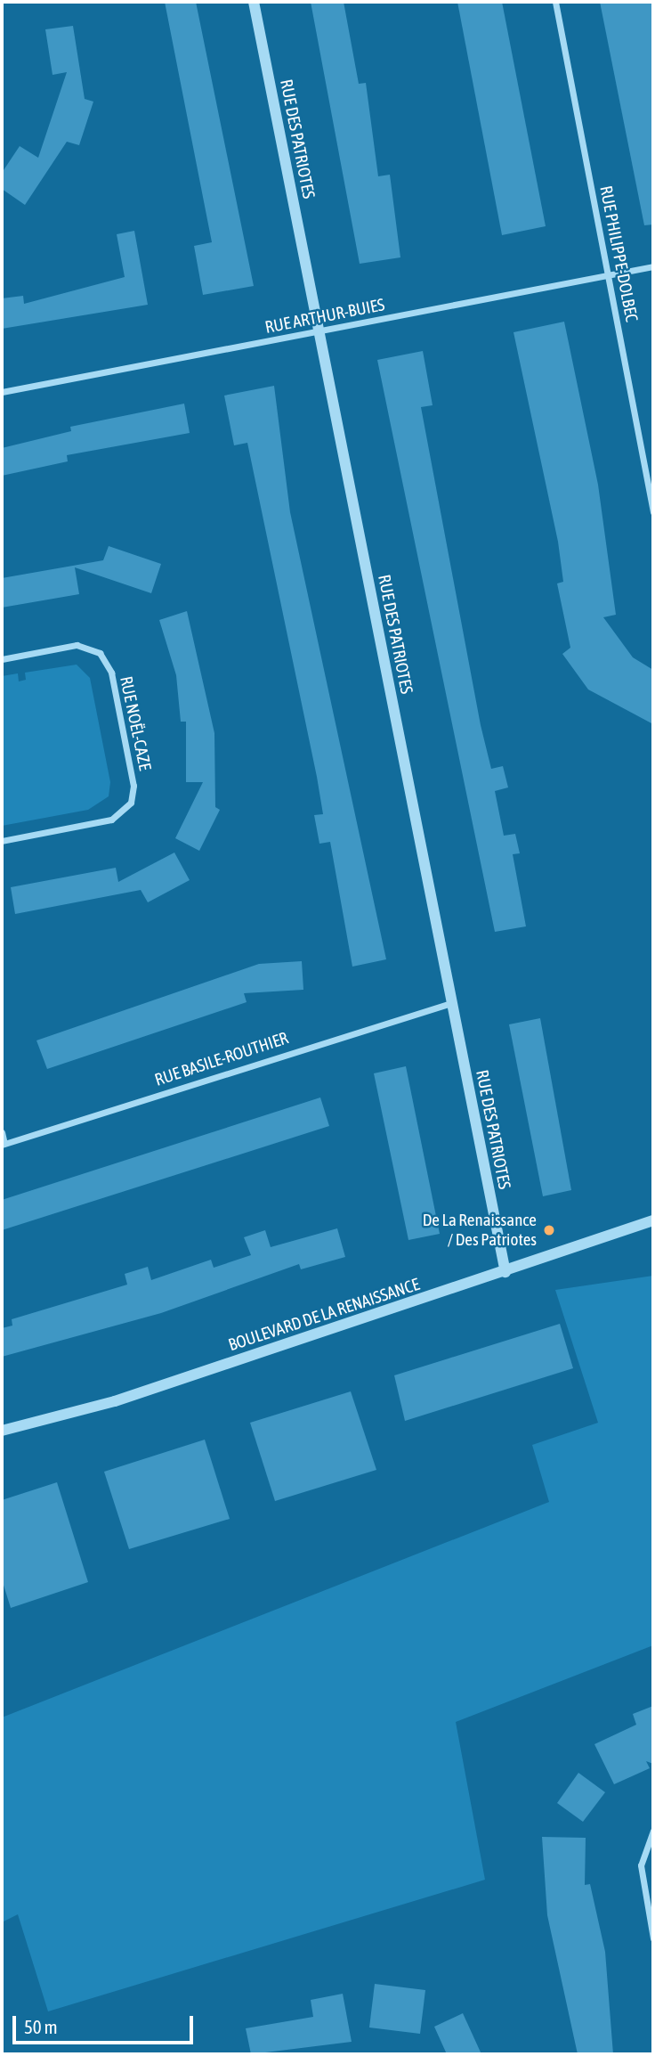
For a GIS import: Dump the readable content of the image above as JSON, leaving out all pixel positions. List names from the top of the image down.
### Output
{
  "streets": {
    "street": [
      "RUE DES PATRIOTES",
      "RUE PHILIPPE-DOLBEC",
      "RUE ARTHUR-BUIES",
      "RUE NOËL-CAZE",
      "RUE BASILE-ROUTHIER",
      "BOULEVARD DE LA RENAISSANCE"
    ]
  },
  "crossings": [
    ["RUE DES PATRIOTES", "RUE ARTHUR-BUIES"],
    ["RUE DES PATRIOTES", "RUE BASILE-ROUTHIER"],
    ["RUE DES PATRIOTES", "BOULEVARD DE LA RENAISSANCE"],
    ["RUE PHILIPPE-DOLBEC", "RUE ARTHUR-BUIES"]
  ],
  "places": ["De La Renaissance / Des Patriotes"],
  "scale_bar": "50 m"
}
